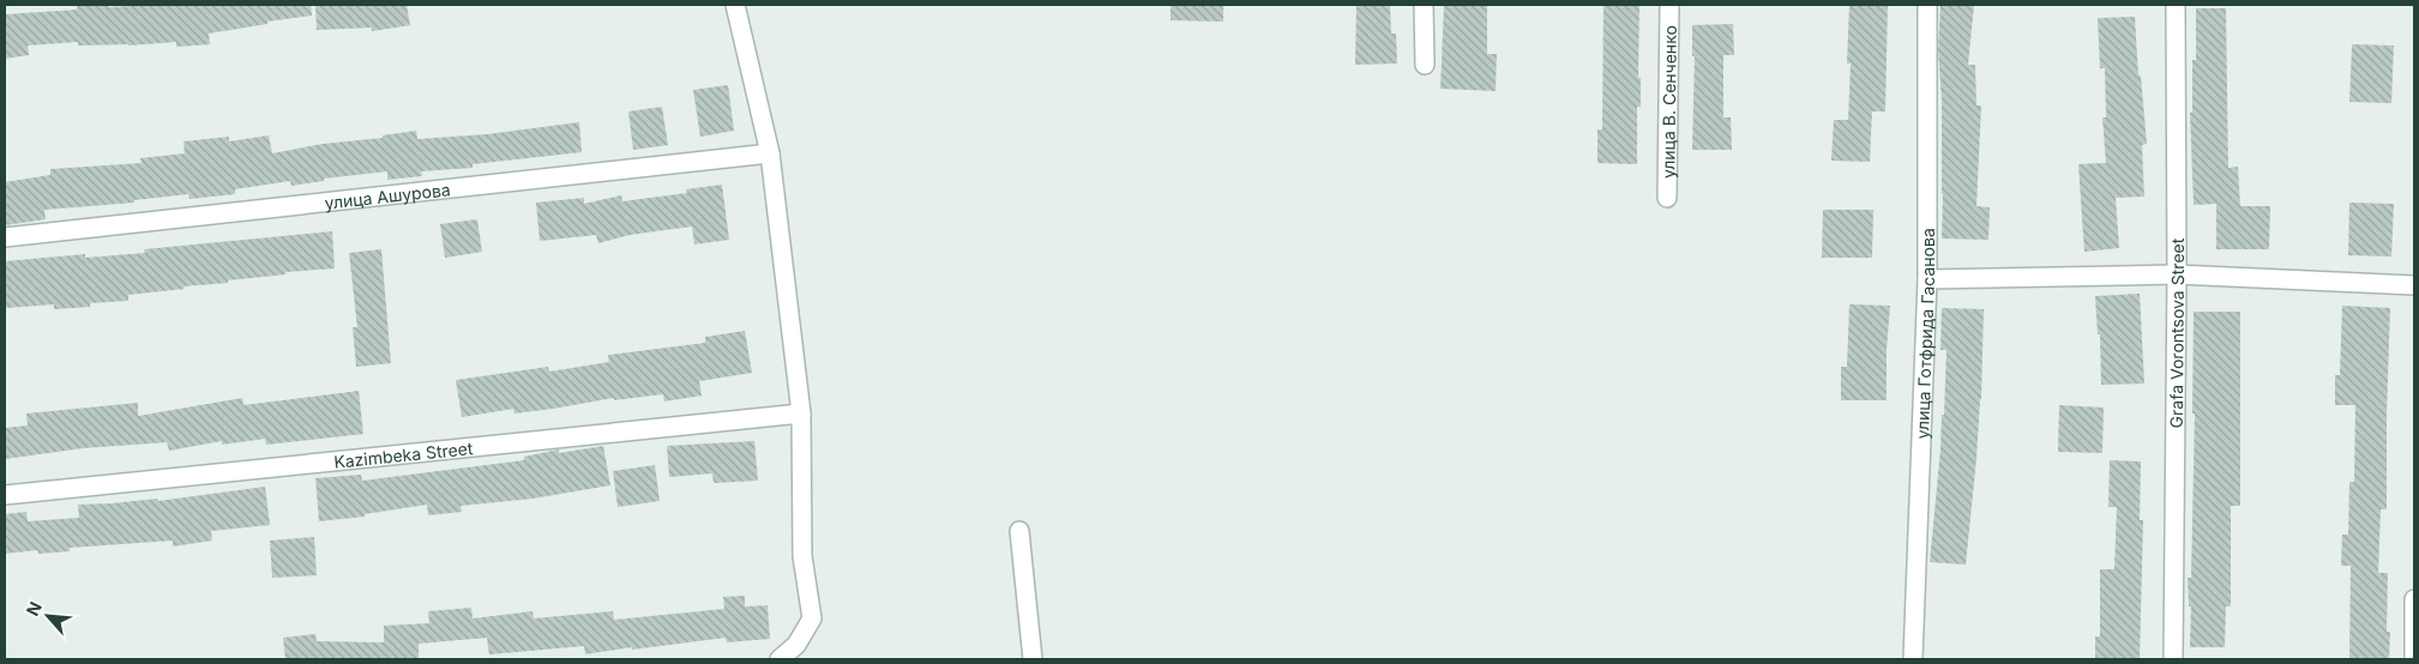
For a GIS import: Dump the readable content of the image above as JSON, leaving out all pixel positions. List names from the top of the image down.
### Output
{
  "streets": {
    "street": [
      "улица В. Сенченко",
      "улица Ашурова",
      "улица Готфрида Гасанова",
      "Grafa Vorontsova Street",
      "Kazimbeka Street"
    ]
  },
  "north": "top left"
}
